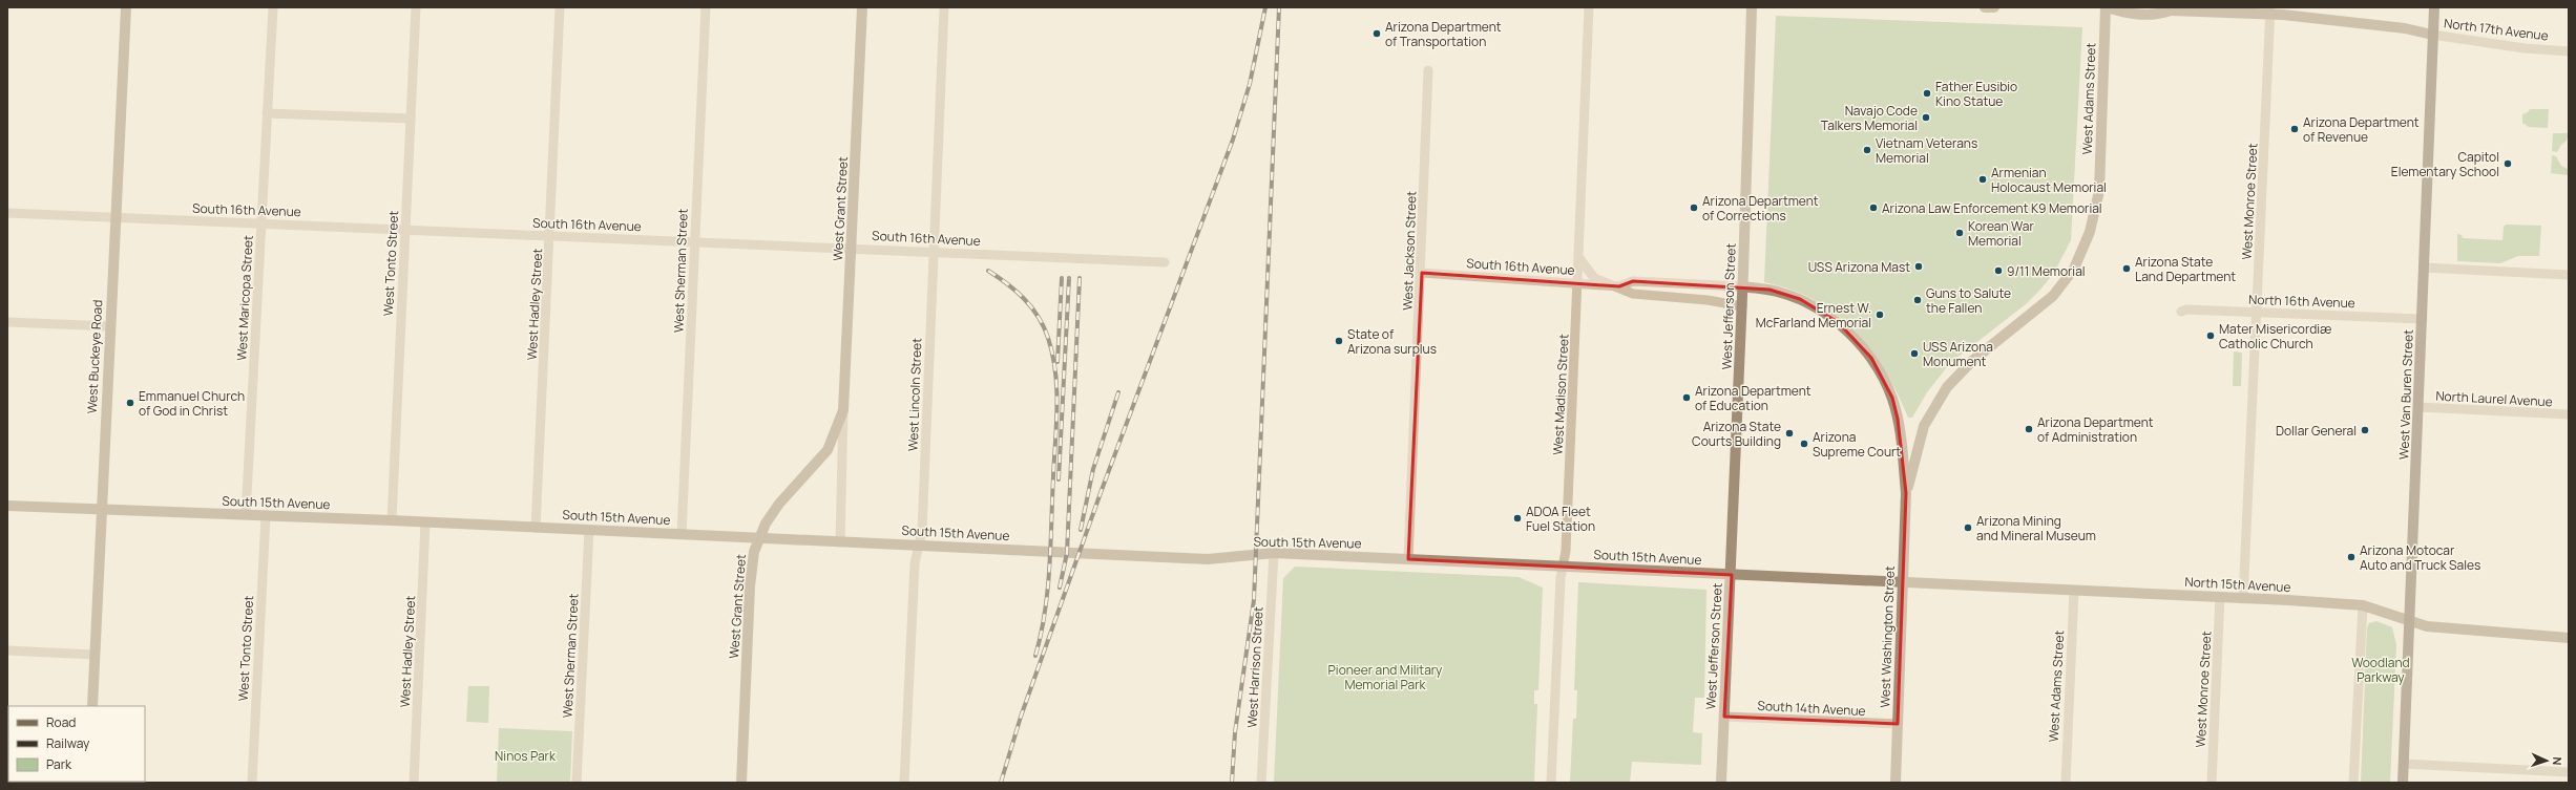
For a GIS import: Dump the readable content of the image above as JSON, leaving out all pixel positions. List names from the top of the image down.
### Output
{
  "streets": {
    "main road": [
      "North 17th Avenue",
      "West Adams Street",
      "West Grant Street",
      "West Jefferson Street",
      "West Buckeye Road",
      "West Van Buren Street",
      "South 15th Avenue",
      "North 15th Avenue",
      "West Washington Street"
    ],
    "street": [
      "West Monroe Street",
      "South 16th Avenue",
      "West Jackson Street",
      "West Tonto Street",
      "West Sherman Street",
      "West Maricopa Street",
      "North 16th Avenue",
      "West Hadley Street",
      "West Lincoln Street",
      "West Madison Street",
      "North Laurel Avenue",
      "West Harrison Street",
      "South 14th Avenue"
    ]
  },
  "crossings": [
    ["North 17th Avenue", "West Adams Street"],
    ["North 17th Avenue", "West Monroe Street"],
    ["North 17th Avenue", "West Van Buren Street"],
    ["West Adams Street", "North 15th Avenue"],
    ["West Adams Street", "West Washington Street"],
    ["West Monroe Street", "North 16th Avenue"],
    ["West Monroe Street", "North 15th Avenue"],
    ["West Grant Street", "South 16th Avenue"],
    ["West Grant Street", "South 15th Avenue"],
    ["South 16th Avenue", "West Jackson Street"],
    ["South 16th Avenue", "West Tonto Street"],
    ["South 16th Avenue", "West Sherman Street"],
    ["South 16th Avenue", "West Maricopa Street"],
    ["South 16th Avenue", "West Hadley Street"],
    ["South 16th Avenue", "West Jefferson Street"],
    ["South 16th Avenue", "West Buckeye Road"],
    ["South 16th Avenue", "West Lincoln Street"],
    ["South 16th Avenue", "West Madison Street"],
    ["South 16th Avenue", "West Washington Street"],
    ["West Jackson Street", "South 15th Avenue"],
    ["West Tonto Street", "South 15th Avenue"],
    ["West Sherman Street", "South 15th Avenue"],
    ["West Maricopa Street", "South 15th Avenue"],
    ["North 16th Avenue", "West Van Buren Street"],
    ["West Hadley Street", "South 15th Avenue"],
    ["West Jefferson Street", "South 15th Avenue"],
    ["West Jefferson Street", "West Washington Street"],
    ["West Jefferson Street", "South 14th Avenue"],
    ["West Buckeye Road", "South 15th Avenue"],
    ["West Lincoln Street", "South 15th Avenue"],
    ["West Madison Street", "South 15th Avenue"],
    ["West Van Buren Street", "North Laurel Avenue"],
    ["West Van Buren Street", "North 15th Avenue"],
    ["South 15th Avenue", "North 15th Avenue"],
    ["South 15th Avenue", "West Washington Street"],
    ["South 15th Avenue", "West Harrison Street"],
    ["North 15th Avenue", "West Washington Street"],
    ["West Washington Street", "South 14th Avenue"]
  ],
  "parks": ["Woodland Parkway", "Pioneer and Military Memorial Park", "Ninos Park"],
  "places": [
    "Arizona Department of Transportation",
    "Father Eusibio Kino Statue",
    "Navajo Code Talkers Memorial",
    "Arizona Department of Revenue",
    "Vietnam Veterans Memorial",
    "Capitol Elementary School",
    "Armenian Holocaust Memorial",
    "Arizona Department of Corrections",
    "Arizona Law Enforcement K9 Memorial",
    "Korean War Memorial",
    "USS Arizona Mast",
    "Arizona State Land Department",
    "9/11 Memorial",
    "Guns to Salute the Fallen",
    "Ernest W. McFarland Memorial",
    "Mater Misericordiæ Catholic Church",
    "State of Arizona surplus",
    "USS Arizona Monument",
    "Arizona Department of Education",
    "Emmanuel Church of God in Christ",
    "Arizona Department of Administration",
    "Dollar General",
    "Arizona State Courts Building",
    "Arizona Supreme Court",
    "ADOA Fleet Fuel Station",
    "Arizona Mining and Mineral Museum",
    "Arizona Motocar Auto and Truck Sales"
  ],
  "legend": ["Road", "Railway", "Park"],
  "north": "right"
}
